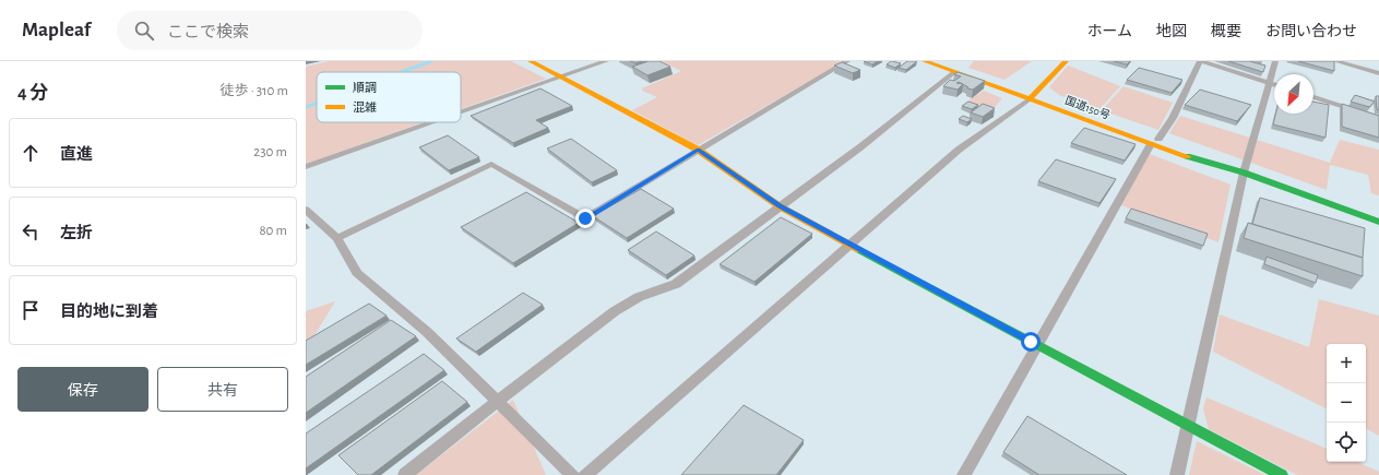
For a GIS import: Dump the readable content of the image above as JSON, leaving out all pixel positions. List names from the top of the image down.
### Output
{
  "streets": {
    "main road": ["国道150号"]
  },
  "legend": ["順調", "混雑"],
  "north": "bottom left",
  "page": {
    "header": "Mapleaf",
    "search": "ここで検索",
    "nav": [
      "ホーム",
      "地図",
      "概要",
      "お問い合わせ"
    ],
    "heading": ["4 分", "徒歩 · 310 m"],
    "list": [
      ["直進", "230 m"],
      ["左折", "80 m"],
      "目的地に到着"
    ],
    "map_buttons": ["+", "−"],
    "buttons": ["保存", "共有"]
  }
}
